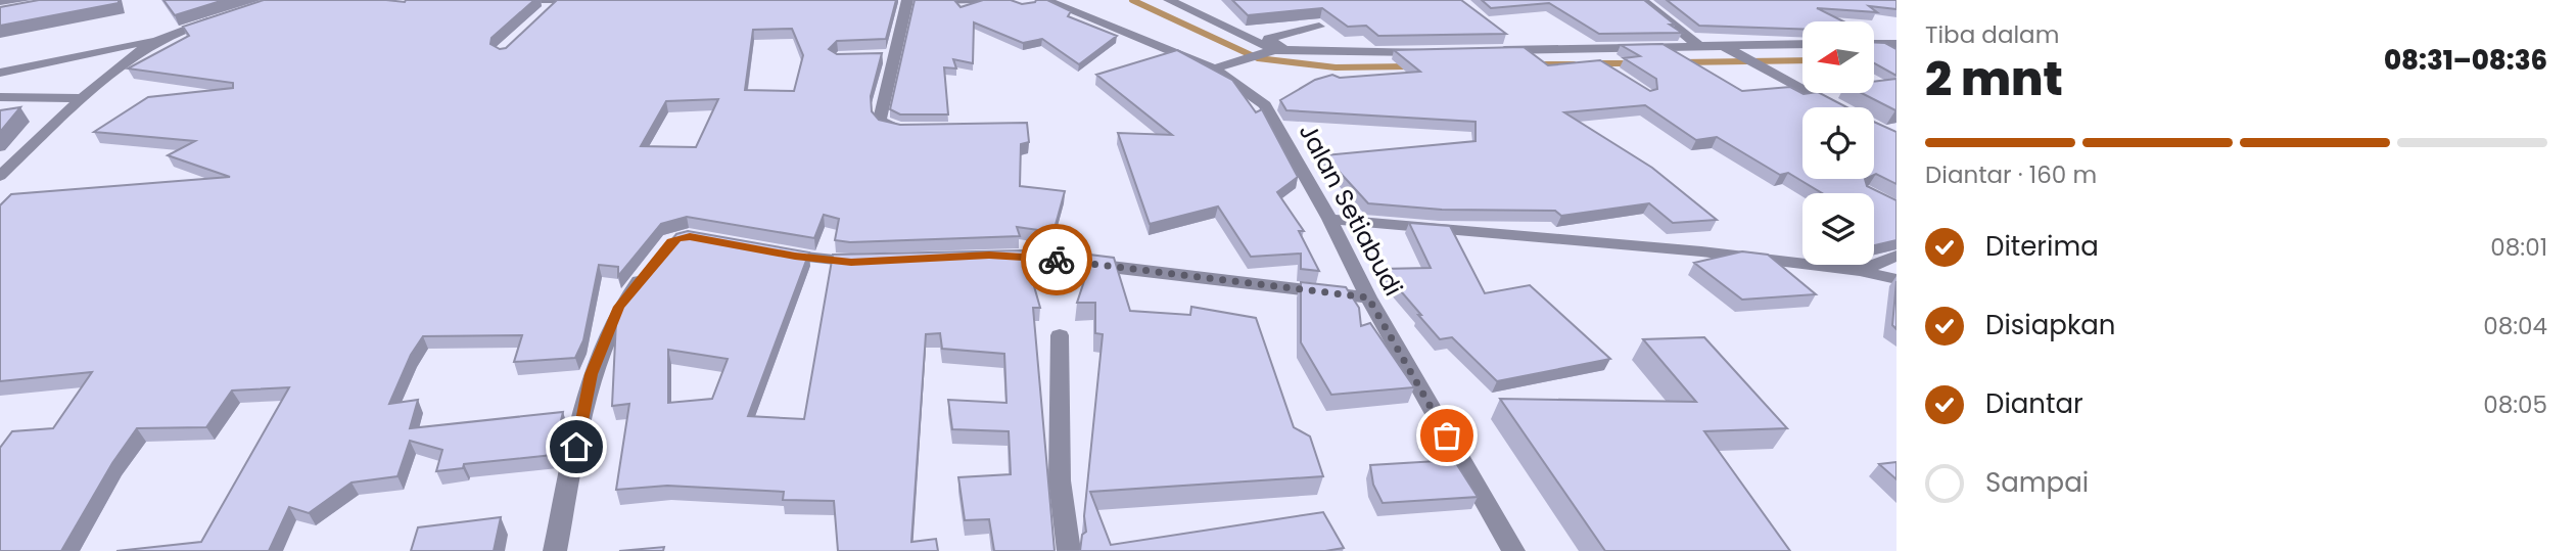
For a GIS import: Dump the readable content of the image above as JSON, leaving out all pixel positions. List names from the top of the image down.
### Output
{
  "streets": {
    "street": ["Jalan Setiabudi"]
  },
  "north": "left",
  "page": {
    "heading": ["2 mnt", "Tiba dalam", "08:31–08:36"],
    "bar": "Diantar · 160 m",
    "list": [
      ["Diterima", "08:01"],
      ["Disiapkan", "08:04"],
      ["Diantar", "08:05"],
      "Sampai"
    ]
  }
}
